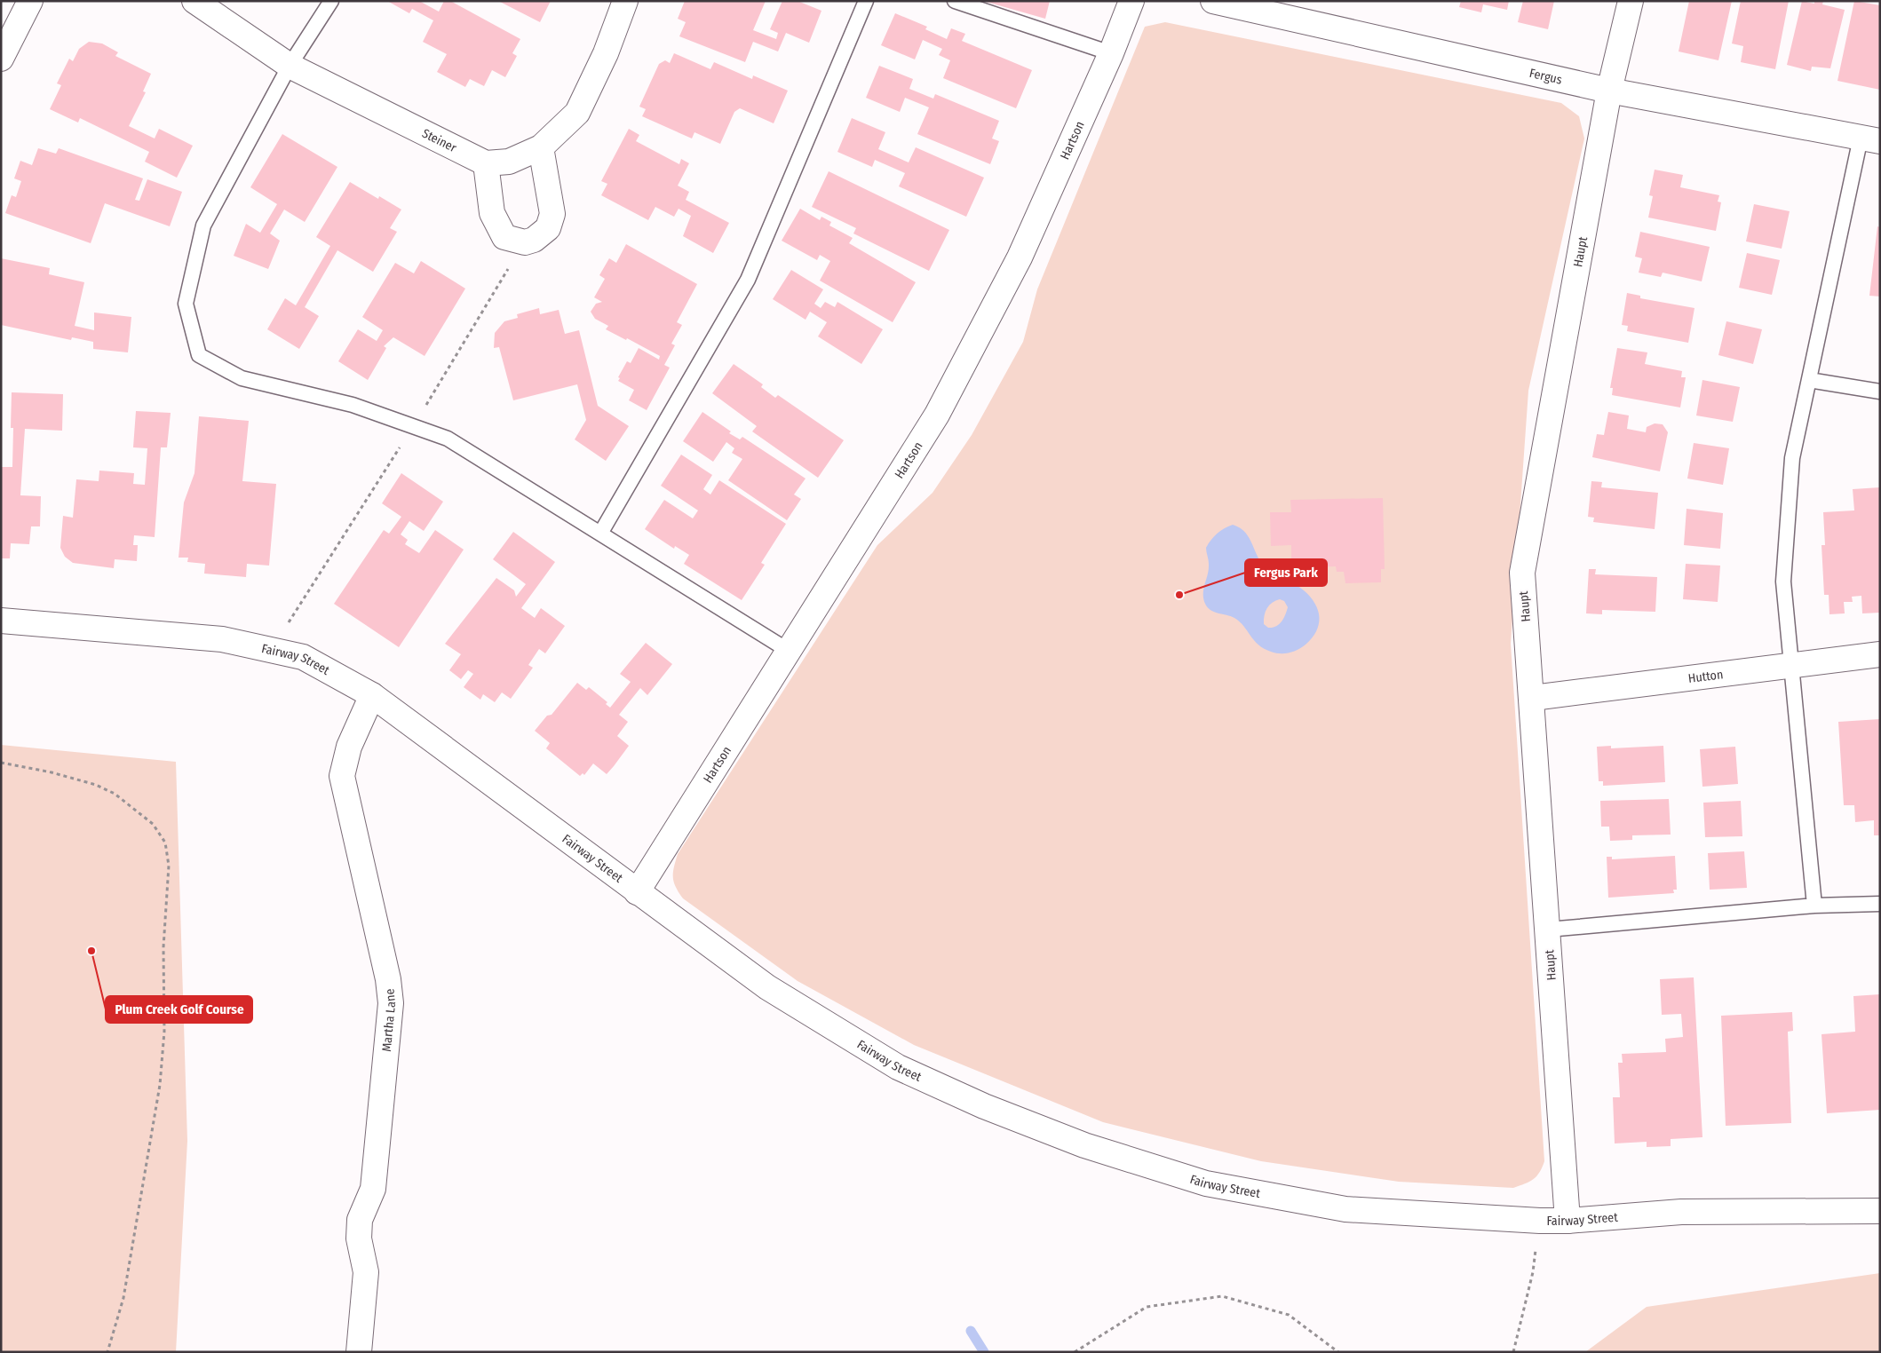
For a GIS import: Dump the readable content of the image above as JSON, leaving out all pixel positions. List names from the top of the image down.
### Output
{
  "streets": {
    "street": [
      "Fergus",
      "Steiner",
      "Hartson",
      "Haupt",
      "Fairway Street",
      "Hutton",
      "Martha Lane"
    ]
  },
  "crossings": [
    ["Fergus", "Haupt"],
    ["Hartson", "Fairway Street"],
    ["Haupt", "Fairway Street"],
    ["Haupt", "Hutton"],
    ["Fairway Street", "Martha Lane"]
  ],
  "places": ["Fergus Park", "Plum Creek Golf Course"]
}
